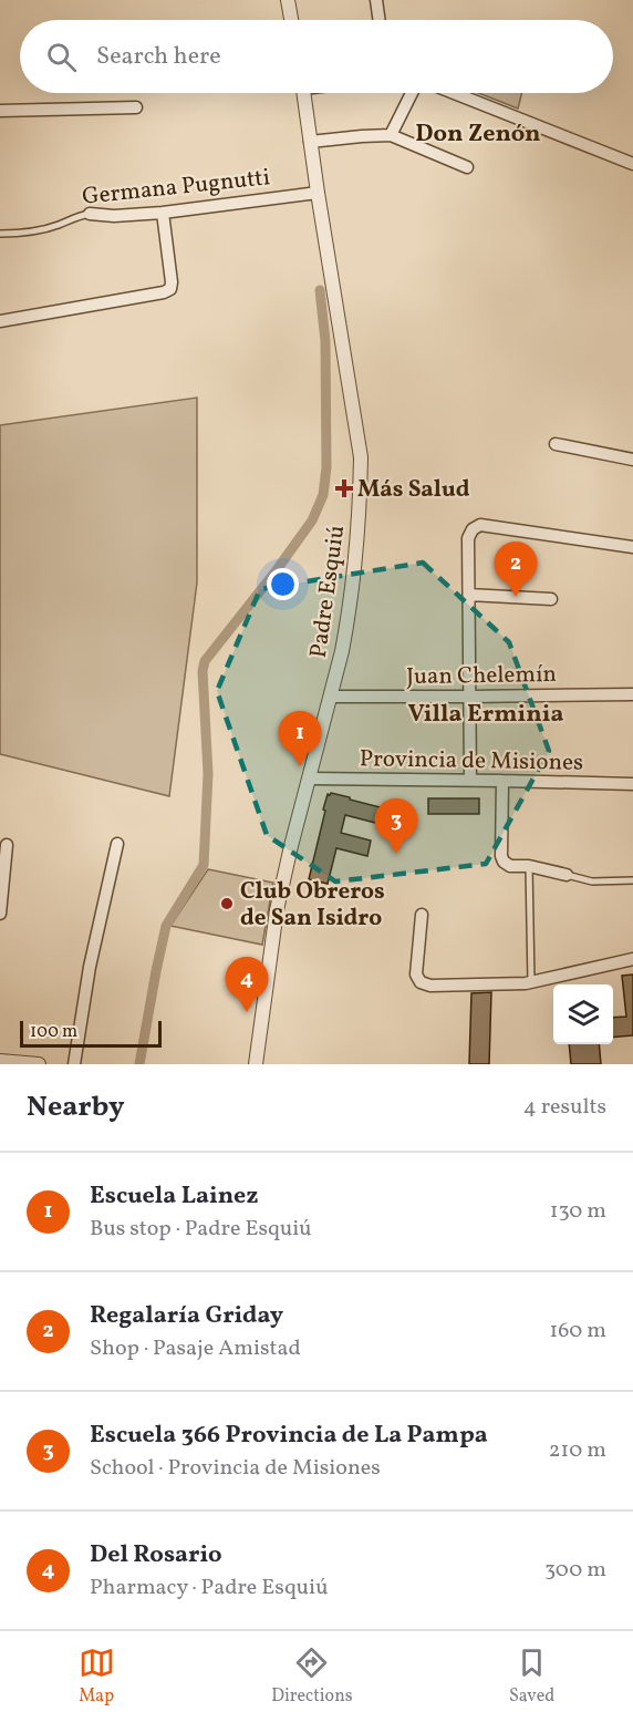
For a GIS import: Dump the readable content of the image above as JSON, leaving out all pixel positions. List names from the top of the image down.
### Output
{
  "streets": {
    "street": [
      "Germana Pugnutti",
      "Padre Esquiú",
      "Juan Chelemín",
      "Provincia de Misiones"
    ]
  },
  "crossings": [
    ["Germana Pugnutti", "Padre Esquiú"],
    ["Padre Esquiú", "Juan Chelemín"],
    ["Padre Esquiú", "Provincia de Misiones"]
  ],
  "districts": ["Don Zenón", "Villa Erminia"],
  "places": {
    "health": ["Más Salud"],
    "other": ["Club Obreros de San Isidro"]
  },
  "scale_bar": "100 m",
  "page": {
    "search": "Search here",
    "pins": [
      "2",
      "1",
      "3",
      "4"
    ],
    "scale": "100 m",
    "heading": ["Nearby", "4 results"],
    "list": [
      {
        "mark": "1",
        "name": "Escuela Lainez",
        "note": "Bus stop · Padre Esquiú",
        "value": "130 m"
      },
      {
        "mark": "2",
        "name": "Regalaría Griday",
        "note": "Shop · Pasaje Amistad",
        "value": "160 m"
      },
      {
        "mark": "3",
        "name": "Escuela 366 Provincia de La Pampa",
        "note": "School · Provincia de Misiones",
        "value": "210 m"
      },
      {
        "mark": "4",
        "name": "Del Rosario",
        "note": "Pharmacy · Padre Esquiú",
        "value": "300 m"
      }
    ],
    "nav": ["Map", "Directions", "Saved"]
  }
}
